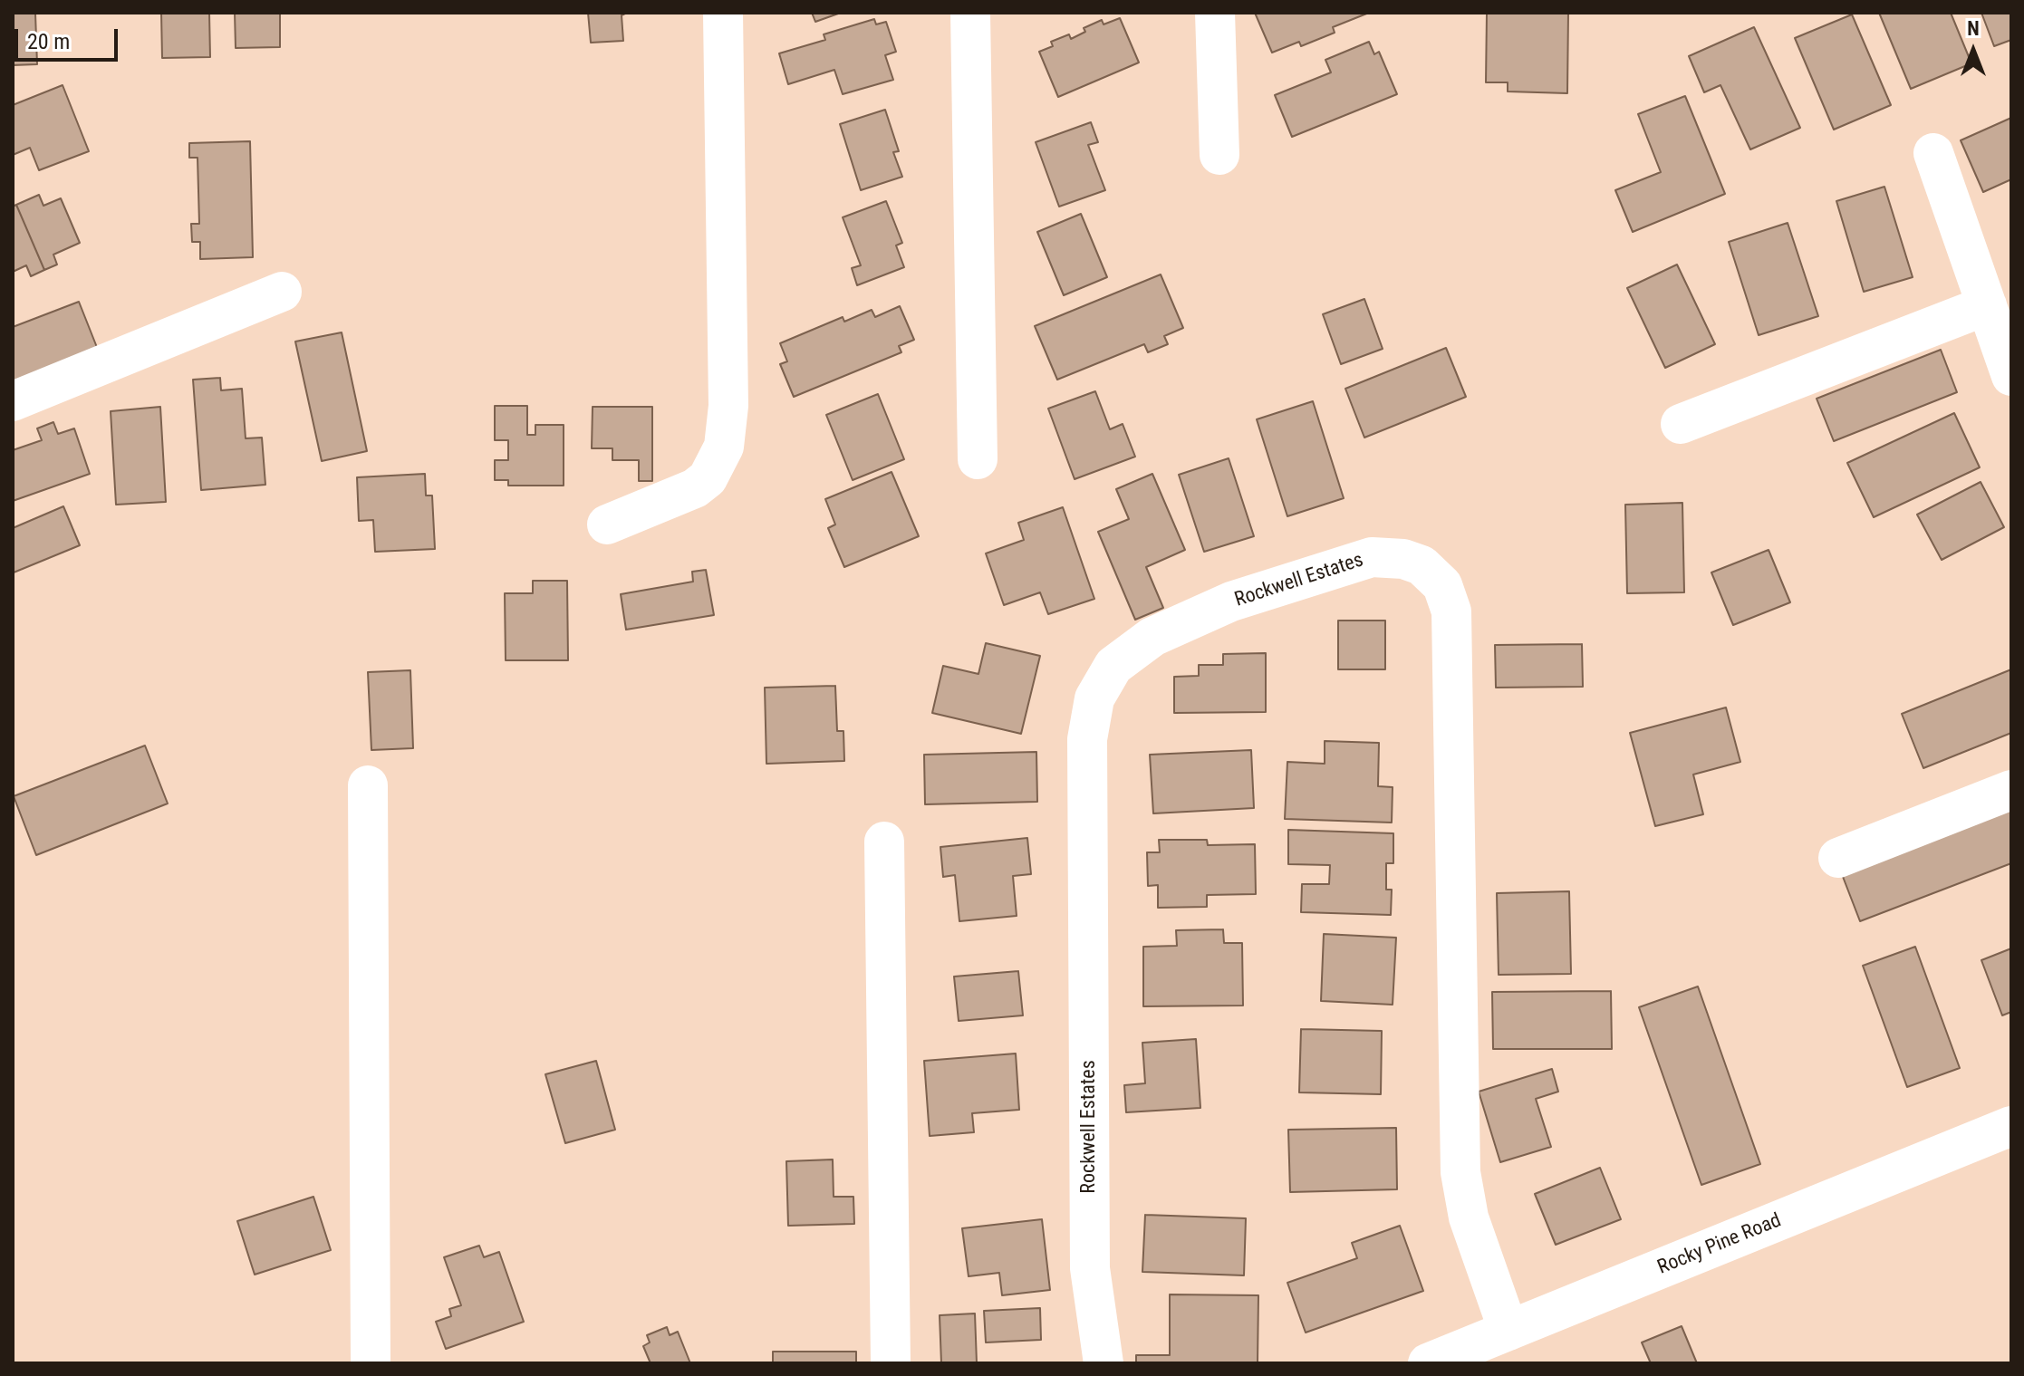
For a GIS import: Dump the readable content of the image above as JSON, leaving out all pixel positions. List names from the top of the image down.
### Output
{
  "streets": {
    "street": ["Rockwell Estates", "Rocky Pine Road"]
  },
  "crossings": [
    ["Rockwell Estates", "Rocky Pine Road"]
  ],
  "scale_bar": "20 m",
  "north": "top"
}
